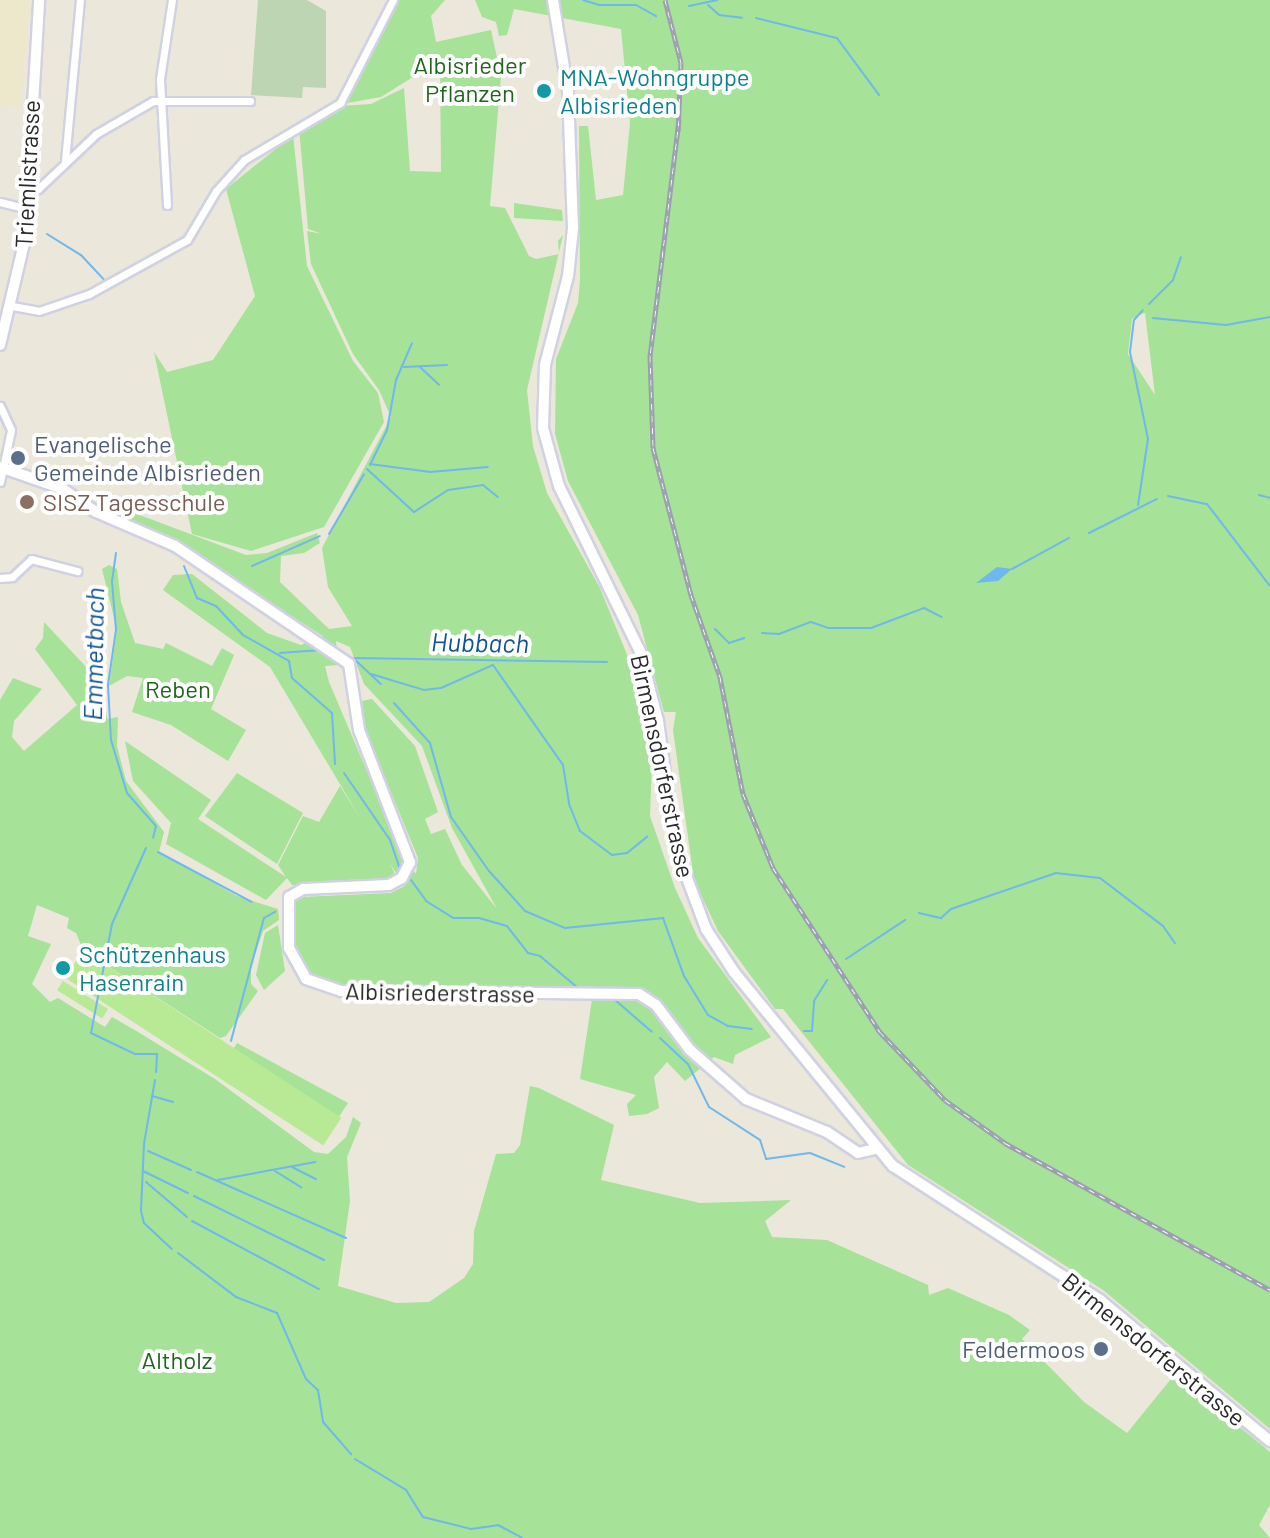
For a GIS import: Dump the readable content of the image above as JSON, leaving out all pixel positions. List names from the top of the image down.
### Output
{
  "streets": {
    "main road": ["Triemlistrasse", "Birmensdorferstrasse", "Albisriederstrasse"]
  },
  "crossings": [
    ["Birmensdorferstrasse", "Albisriederstrasse"]
  ],
  "water": ["Hubbach", "Emmetbach"],
  "parks": ["Albisrieder Pflanzen", "Reben", "Altholz"],
  "places": [
    "MNA-Wohngruppe Albisrieden",
    "Evangelische Gemeinde Albisrieden",
    "SISZ Tagesschule",
    "Schützenhaus Hasenrain",
    "Feldermoos"
  ]
}
